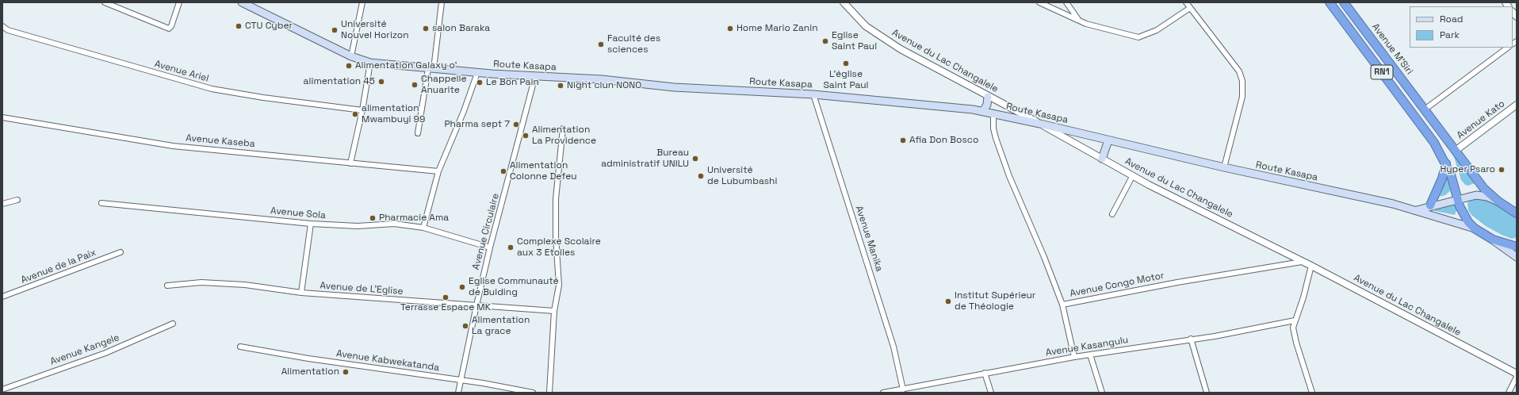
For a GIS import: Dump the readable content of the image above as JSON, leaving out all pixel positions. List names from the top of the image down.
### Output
{
  "streets": {
    "highway": ["Avenue M'Siri", "RN1"],
    "main road": ["Route Kasapa"],
    "street": [
      "Avenue du Lac Changalele",
      "Avenue Ariel",
      "Avenue Kato",
      "Avenue Kaseba",
      "Avenue Sola",
      "Avenue Circulaire",
      "Avenue Manika",
      "Avenue de la Paix",
      "Avenue Congo Motor",
      "Avenue de L'Eglise",
      "Avenue Kasangulu",
      "Avenue Kangele",
      "Avenue Kabwekatanda"
    ]
  },
  "crossings": [
    ["Avenue M'Siri", "RN1"],
    ["Avenue du Lac Changalele", "Route Kasapa"],
    ["Avenue du Lac Changalele", "Avenue Congo Motor"],
    ["Route Kasapa", "RN1"],
    ["Route Kasapa", "Avenue Circulaire"],
    ["Route Kasapa", "Avenue Manika"],
    ["Route Kasapa", "Avenue Congo Motor"],
    ["RN1", "Avenue Kato"],
    ["Avenue Sola", "Avenue Circulaire"],
    ["Avenue Circulaire", "Avenue de L'Eglise"],
    ["Avenue Circulaire", "Avenue Kabwekatanda"],
    ["Avenue Manika", "Avenue Kasangulu"]
  ],
  "places": [
    "CTU Cyber",
    "salon Baraka",
    "Home Mario Zanin",
    "Université Nouvel Horizon",
    "Eglise Saint Paul",
    "Faculté des sciences",
    "L'église Saint Paul",
    "Alimentation Galaxy o'",
    "alimentation 45",
    "Le Bon Pain",
    "Chappelle Anuarite",
    "Night clun NONO",
    "alimentation Mwambuyi 99",
    "Pharma sept 7",
    "Alimentation La Providence",
    "Afia Don Bosco",
    "Bureau administratif UNILU",
    "Hyper Psaro",
    "Alimentation Colonne Defeu",
    "Université de Lubumbashi",
    "Pharmacie Ama",
    "Complexe Scolaire aux 3 Etoiles",
    "Eglise Communauté de Bulding",
    "Terrasse Espace MK",
    "Institut Supérieur de Théologie",
    "Alimentation La grace",
    "Alimentation"
  ],
  "legend": ["Road", "Park"]
}
